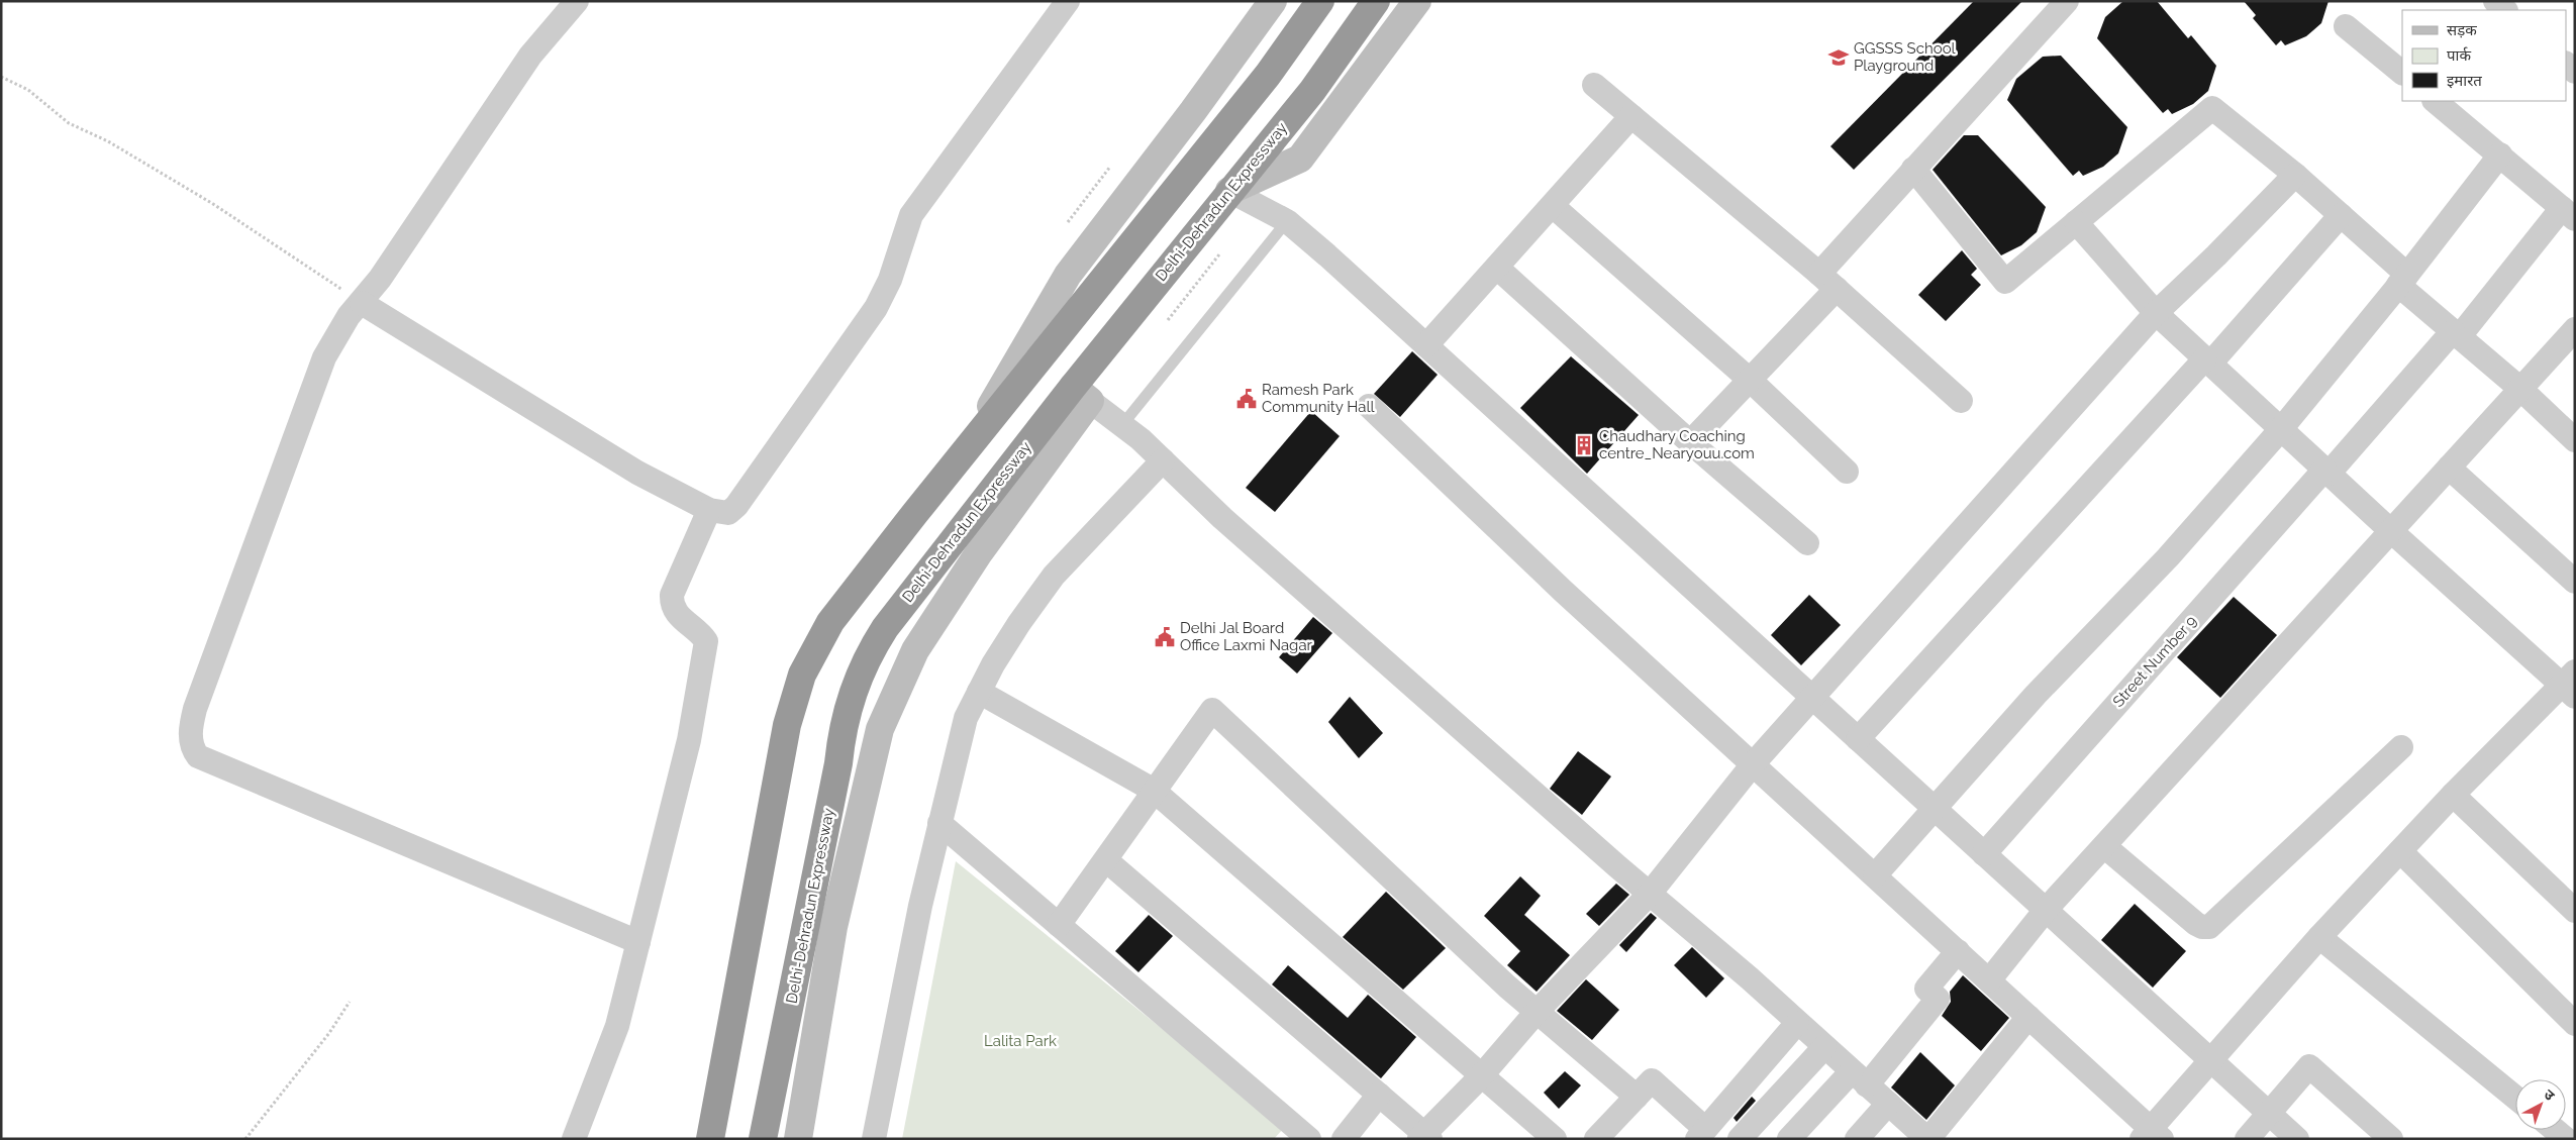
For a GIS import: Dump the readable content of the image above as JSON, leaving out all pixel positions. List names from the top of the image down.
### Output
{
  "streets": {
    "highway": ["Delhi-Dehradun Expressway"],
    "street": ["Street Number 9"]
  },
  "parks": ["Lalita Park"],
  "places": {
    "school or university": ["GGSSS School Playground"],
    "public building": ["Ramesh Park Community Hall", "Delhi Jal Board Office Laxmi Nagar"],
    "building": ["Chaudhary Coaching centre_Nearyouu.com"]
  },
  "legend": ["सड़क", "पार्क", "इमारत"],
  "north": "top right"
}
